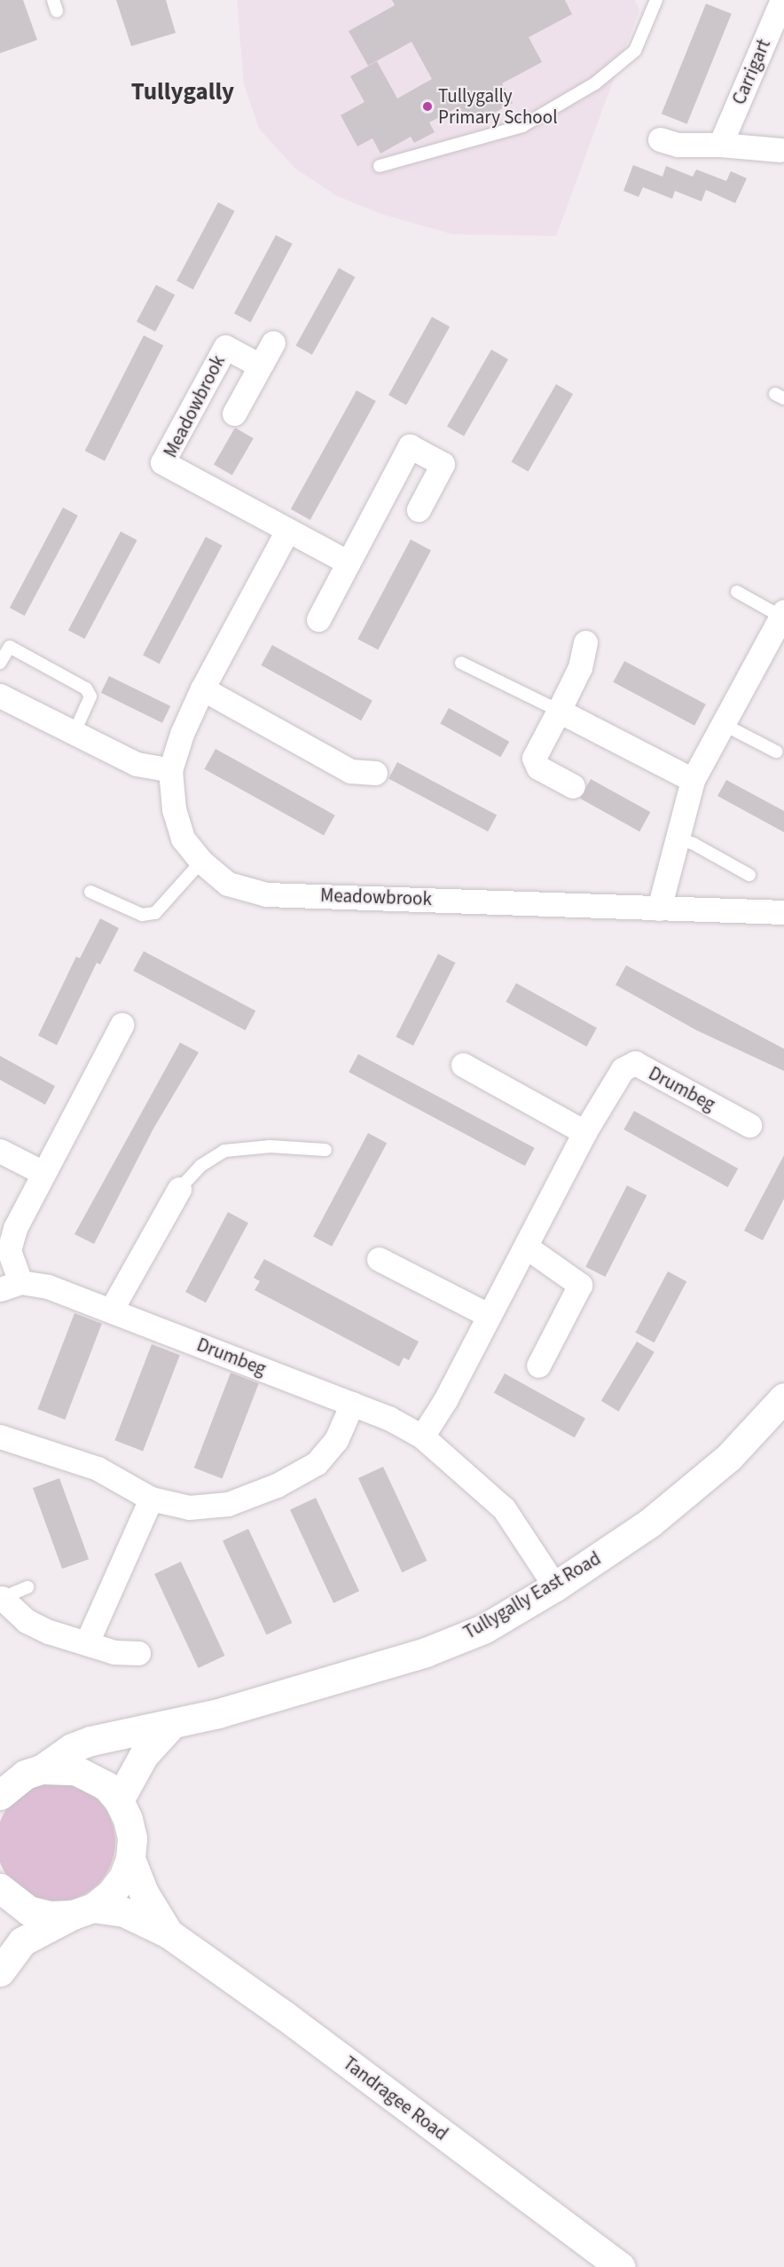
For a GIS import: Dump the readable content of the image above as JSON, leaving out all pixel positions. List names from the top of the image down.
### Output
{
  "streets": {
    "main road": ["Tullygally East Road", "Tandragee Road"],
    "street": ["Carrigart", "Meadowbrook", "Drumbeg"]
  },
  "crossings": [
    ["Drumbeg", "Tullygally East Road"]
  ],
  "districts": ["Tullygally"],
  "places": ["Tullygally Primary School"]
}
